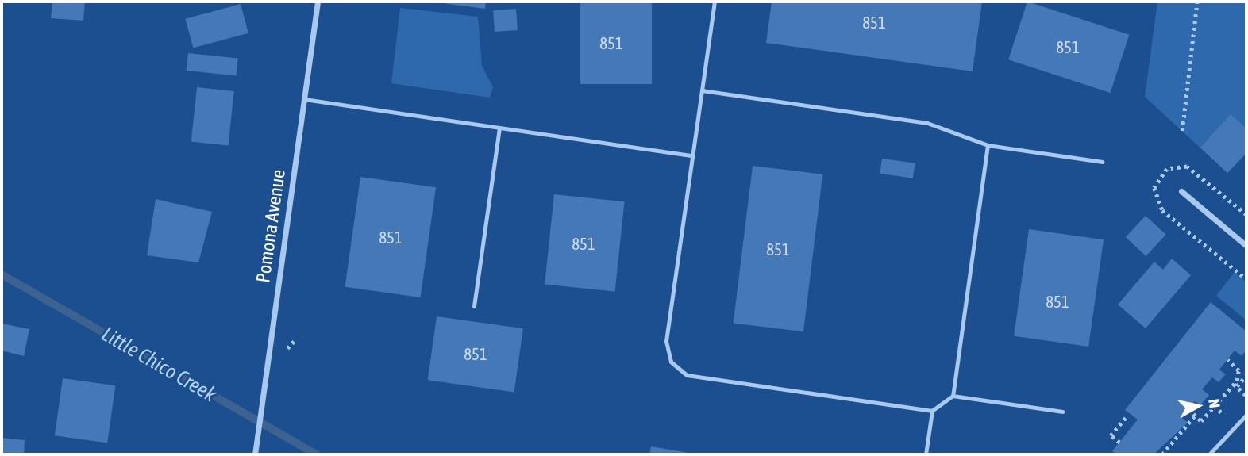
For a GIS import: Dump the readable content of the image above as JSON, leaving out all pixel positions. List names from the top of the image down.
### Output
{
  "streets": {
    "street": ["Pomona Avenue"]
  },
  "water": ["Little Chico Creek"],
  "house_numbers": [
    "851",
    "851",
    "851",
    "851",
    "851",
    "851",
    "851",
    "851"
  ],
  "north": "right"
}
